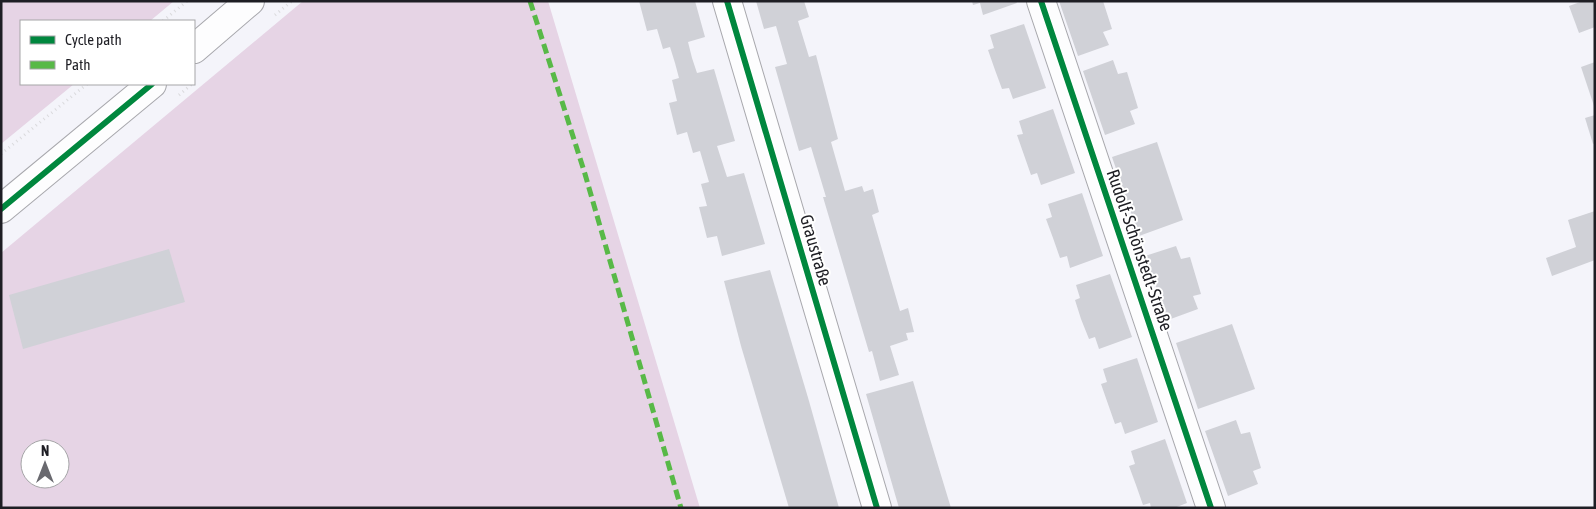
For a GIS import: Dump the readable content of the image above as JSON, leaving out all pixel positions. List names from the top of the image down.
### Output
{
  "streets": {
    "street": ["Graustraße", "Rudolf-Schönstedt-Straße"]
  },
  "legend": ["Cycle path", "Path"],
  "north": "top"
}
